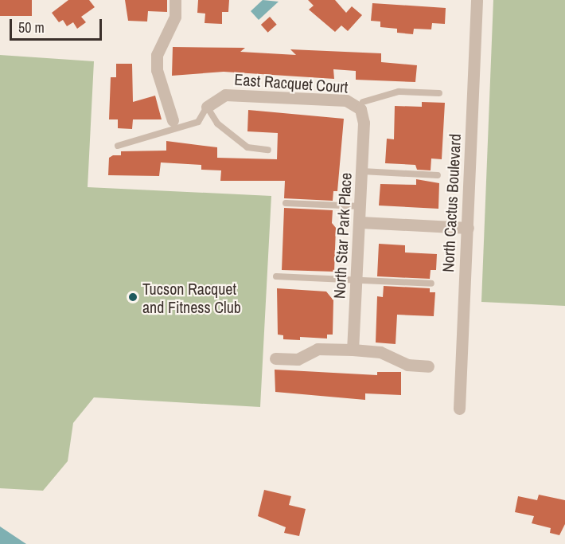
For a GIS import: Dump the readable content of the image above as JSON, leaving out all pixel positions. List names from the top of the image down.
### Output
{
  "streets": {
    "street": ["East Racquet Court", "North Cactus Boulevard", "North Star Park Place"]
  },
  "crossings": [
    ["East Racquet Court", "North Star Park Place"]
  ],
  "places": ["Tucson Racquet and Fitness Club"],
  "scale_bar": "50 m"
}
